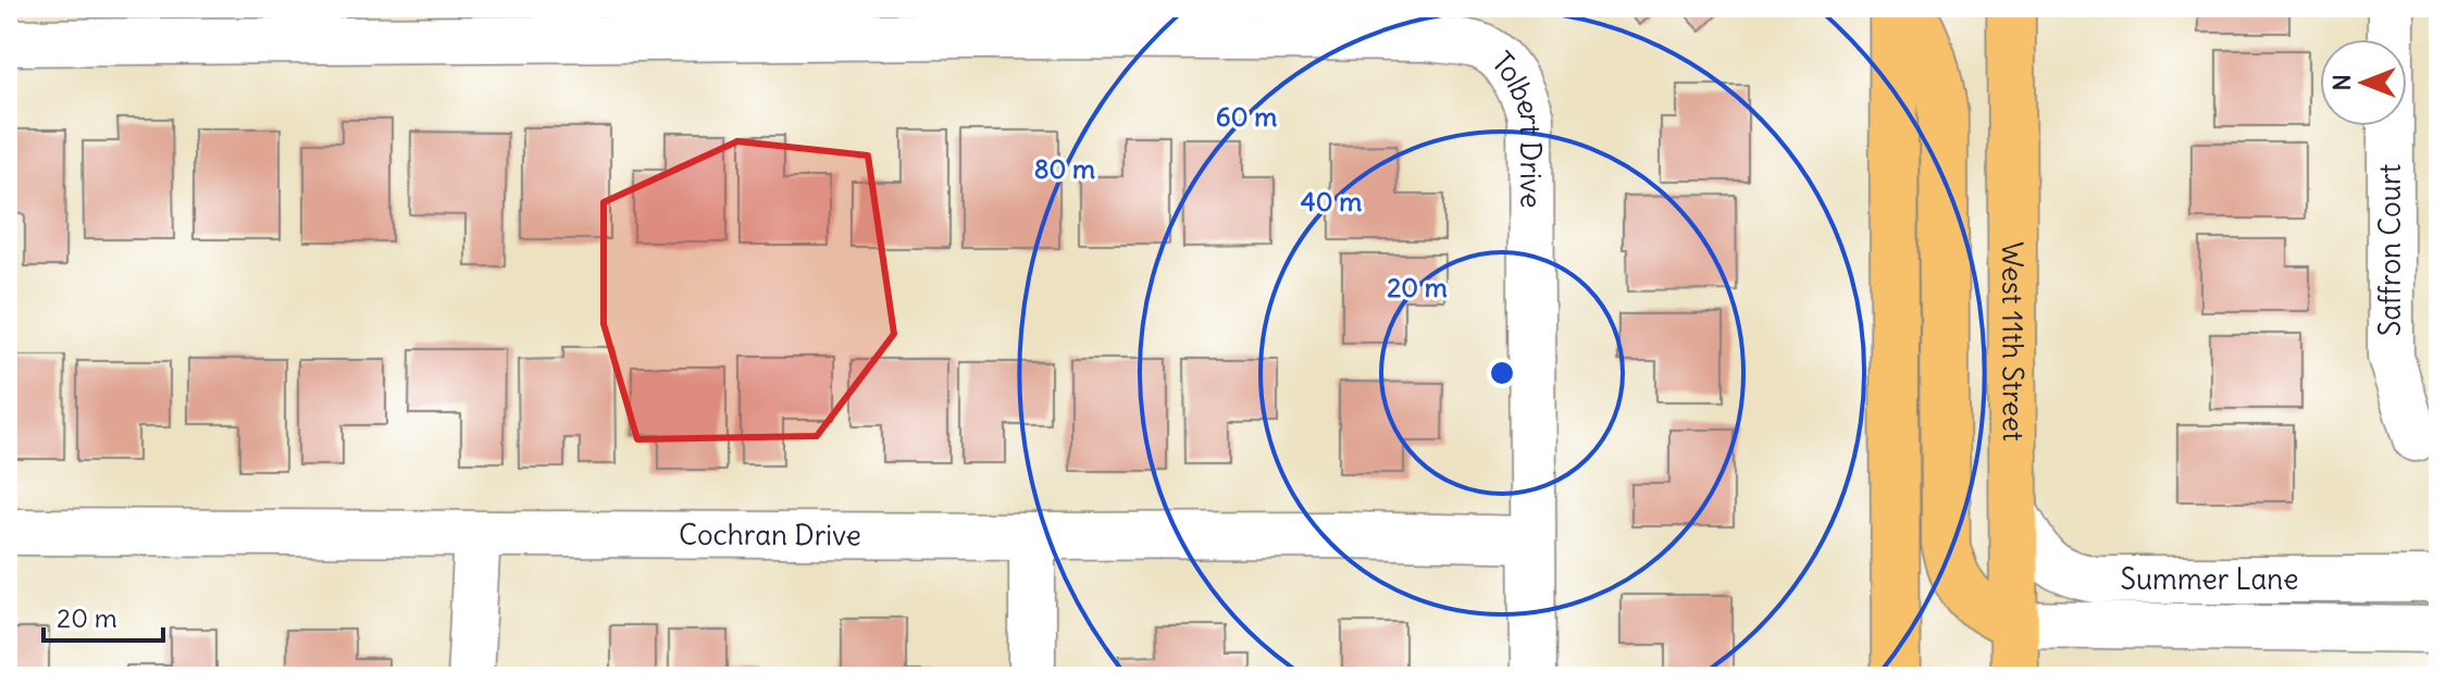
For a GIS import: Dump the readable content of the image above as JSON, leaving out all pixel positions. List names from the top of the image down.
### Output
{
  "streets": {
    "main road": ["West 11th Street"],
    "street": [
      "Tolbert Drive",
      "Saffron Court",
      "Cochran Drive",
      "Summer Lane"
    ]
  },
  "crossings": [
    ["Tolbert Drive", "Cochran Drive"],
    ["West 11th Street", "Summer Lane"]
  ],
  "scale_bar": "20 m",
  "north": "left",
  "rings": [
    "60 m",
    "80 m",
    "40 m",
    "20 m"
  ]
}
